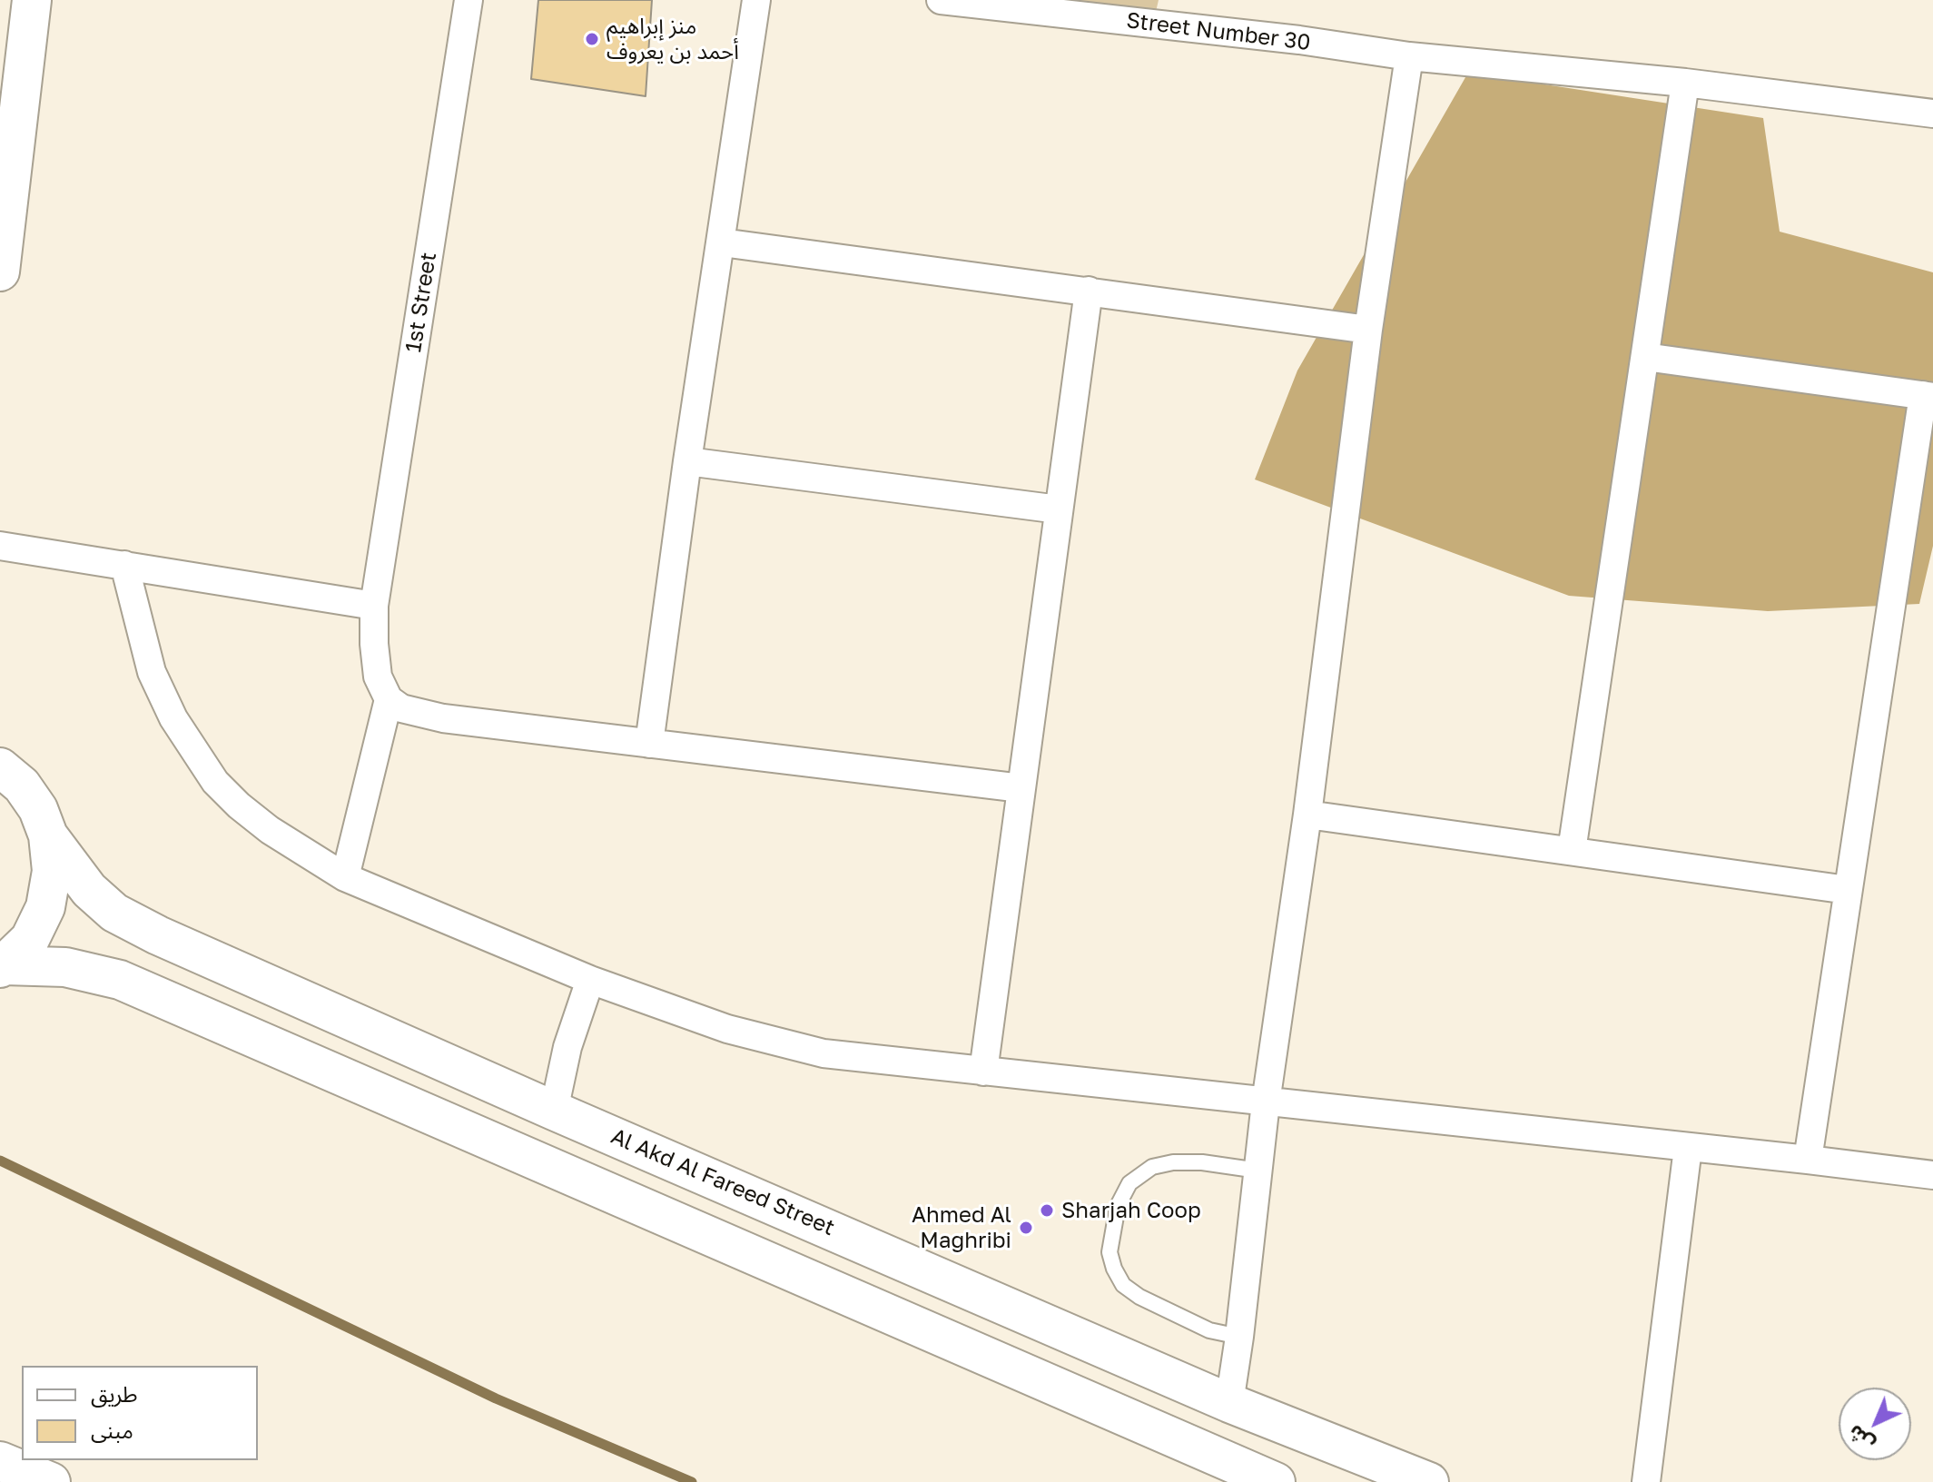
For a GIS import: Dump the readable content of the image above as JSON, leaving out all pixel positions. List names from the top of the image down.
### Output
{
  "streets": {
    "main road": ["Al Akd Al Fareed Street"],
    "street": ["Street Number 30", "1st Street"]
  },
  "places": ["منز إبراهيم أحمد بن يعروف", "Sharjah Coop", "Ahmed Al Maghribi"],
  "legend": ["طريق", "مبنى"],
  "north": "bottom left"
}
